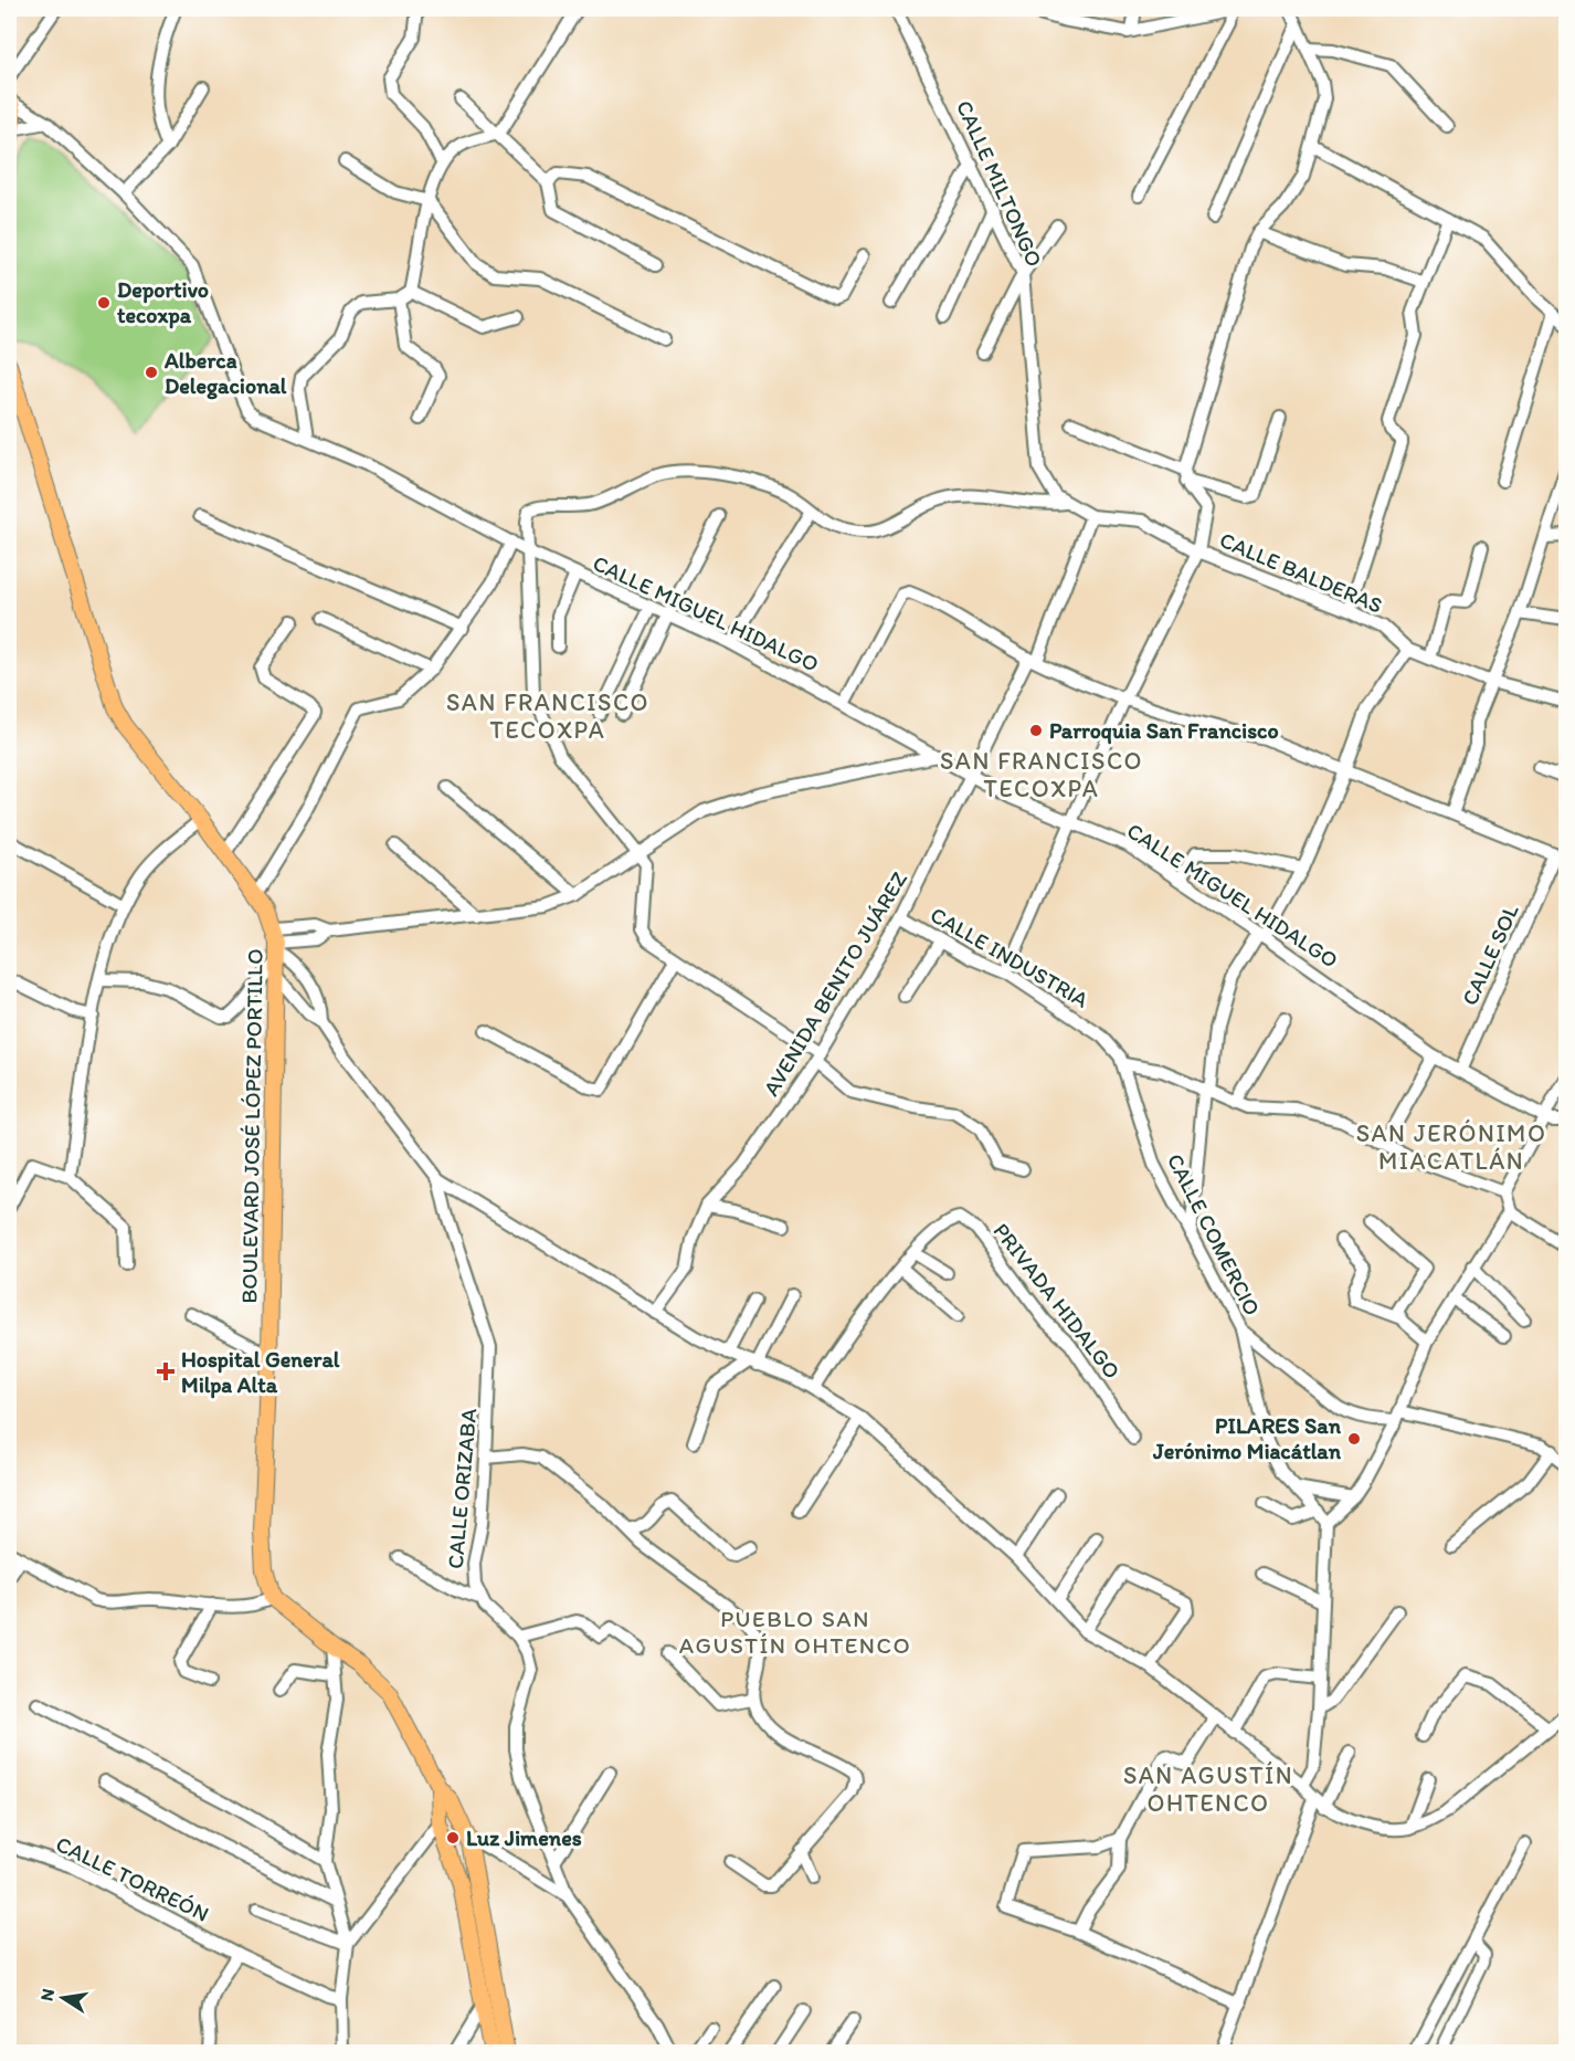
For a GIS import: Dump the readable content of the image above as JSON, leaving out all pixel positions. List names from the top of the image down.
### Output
{
  "streets": {
    "main road": ["BOULEVARD JOSÉ LÓPEZ PORTILLO"],
    "street": [
      "CALLE MILTONGO",
      "CALLE BALDERAS",
      "CALLE MIGUEL HIDALGO",
      "CALLE SOL",
      "CALLE INDUSTRIA",
      "AVENIDA BENITO JUÁREZ",
      "CALLE COMERCIO",
      "PRIVADA HIDALGO",
      "CALLE ORIZABA",
      "CALLE TORREÓN"
    ]
  },
  "crossings": [
    ["CALLE MILTONGO", "CALLE BALDERAS"],
    ["CALLE MILTONGO", "AVENIDA BENITO JUÁREZ"],
    ["CALLE BALDERAS", "AVENIDA BENITO JUÁREZ"],
    ["CALLE MIGUEL HIDALGO", "CALLE SOL"],
    ["CALLE MIGUEL HIDALGO", "AVENIDA BENITO JUÁREZ"],
    ["CALLE INDUSTRIA", "AVENIDA BENITO JUÁREZ"],
    ["CALLE INDUSTRIA", "CALLE COMERCIO"]
  ],
  "districts": [
    "SAN FRANCISCO TECOXPA",
    "SAN FRANCISCO TECOXPA",
    "SAN JERÓNIMO MIACATLÁN",
    "PUEBLO SAN AGUSTÍN OHTENCO",
    "SAN AGUSTÍN OHTENCO"
  ],
  "places": {
    "other": [
      "Deportivo tecoxpa",
      "Alberca Delegacional",
      "Parroquia San Francisco",
      "PILARES San Jerónimo Miacátlan",
      "Luz Jimenes"
    ],
    "health": ["Hospital General Milpa Alta"]
  },
  "north": "left"
}
